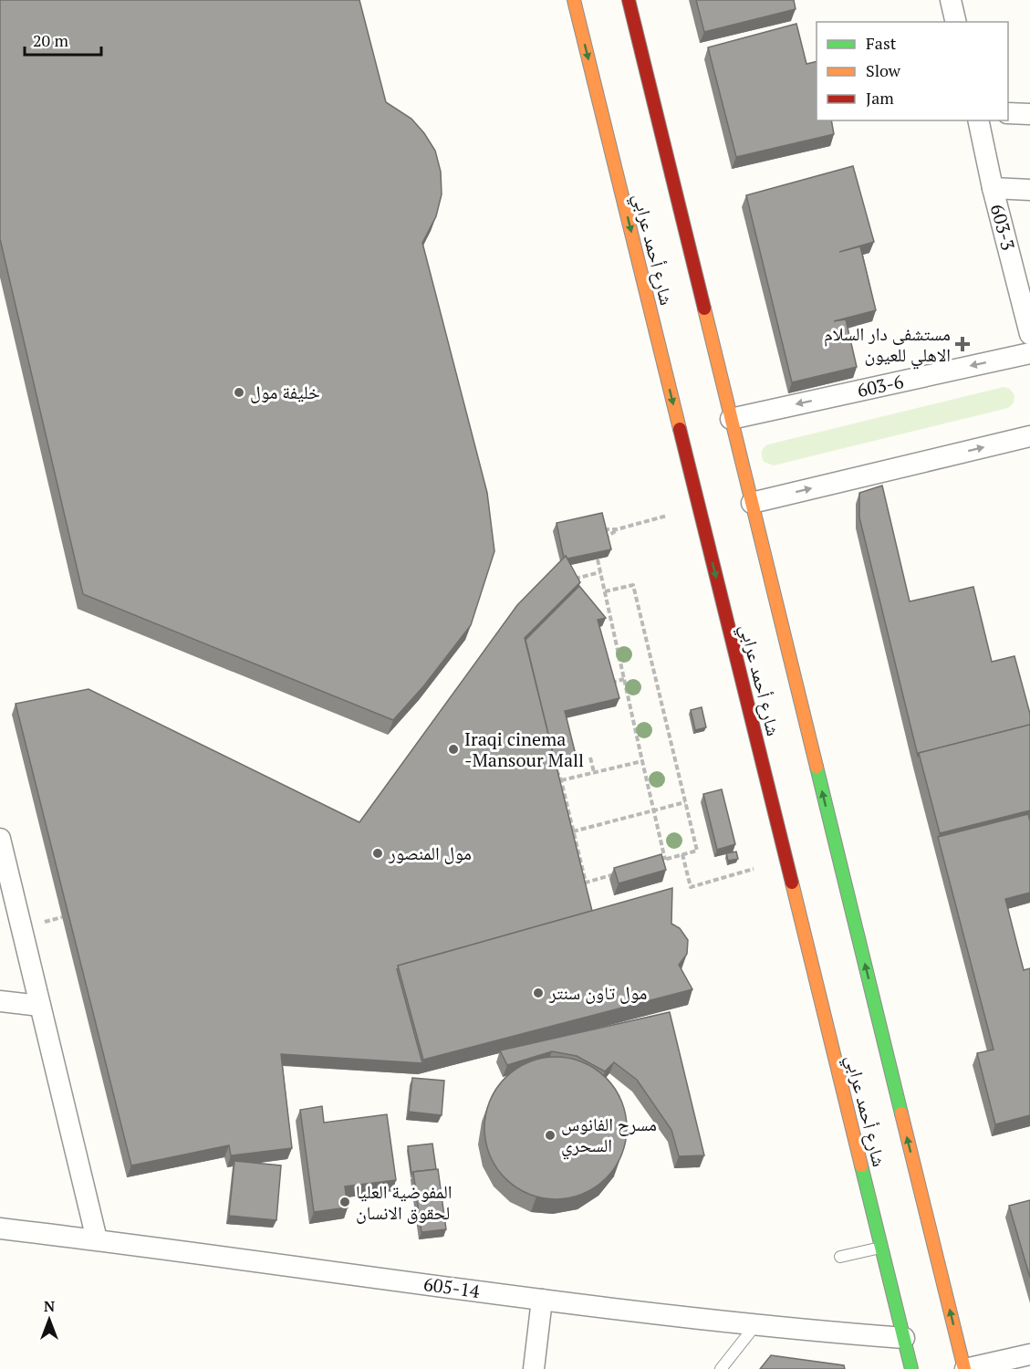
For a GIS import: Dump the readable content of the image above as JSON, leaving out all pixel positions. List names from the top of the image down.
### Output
{
  "streets": {
    "main road": ["شارع أحمد عرابي"],
    "street": ["603-3", "603-6", "605-14"]
  },
  "crossings": [
    ["شارع أحمد عرابي", "603-6"],
    ["شارع أحمد عرابي", "605-14"]
  ],
  "places": {
    "health": ["مستشفى دار السلام الاهلي للعيون"],
    "other": [
      "خليفة مول",
      "Iraqi cinema -Mansour Mall",
      "مول المنصور",
      "مول تاون سنتر",
      "مسرح الفانوس السحري",
      "المفوضية العليا لحقوق الانسان"
    ]
  },
  "legend": ["Fast", "Slow", "Jam"],
  "scale_bar": "20 m",
  "north": "top"
}
